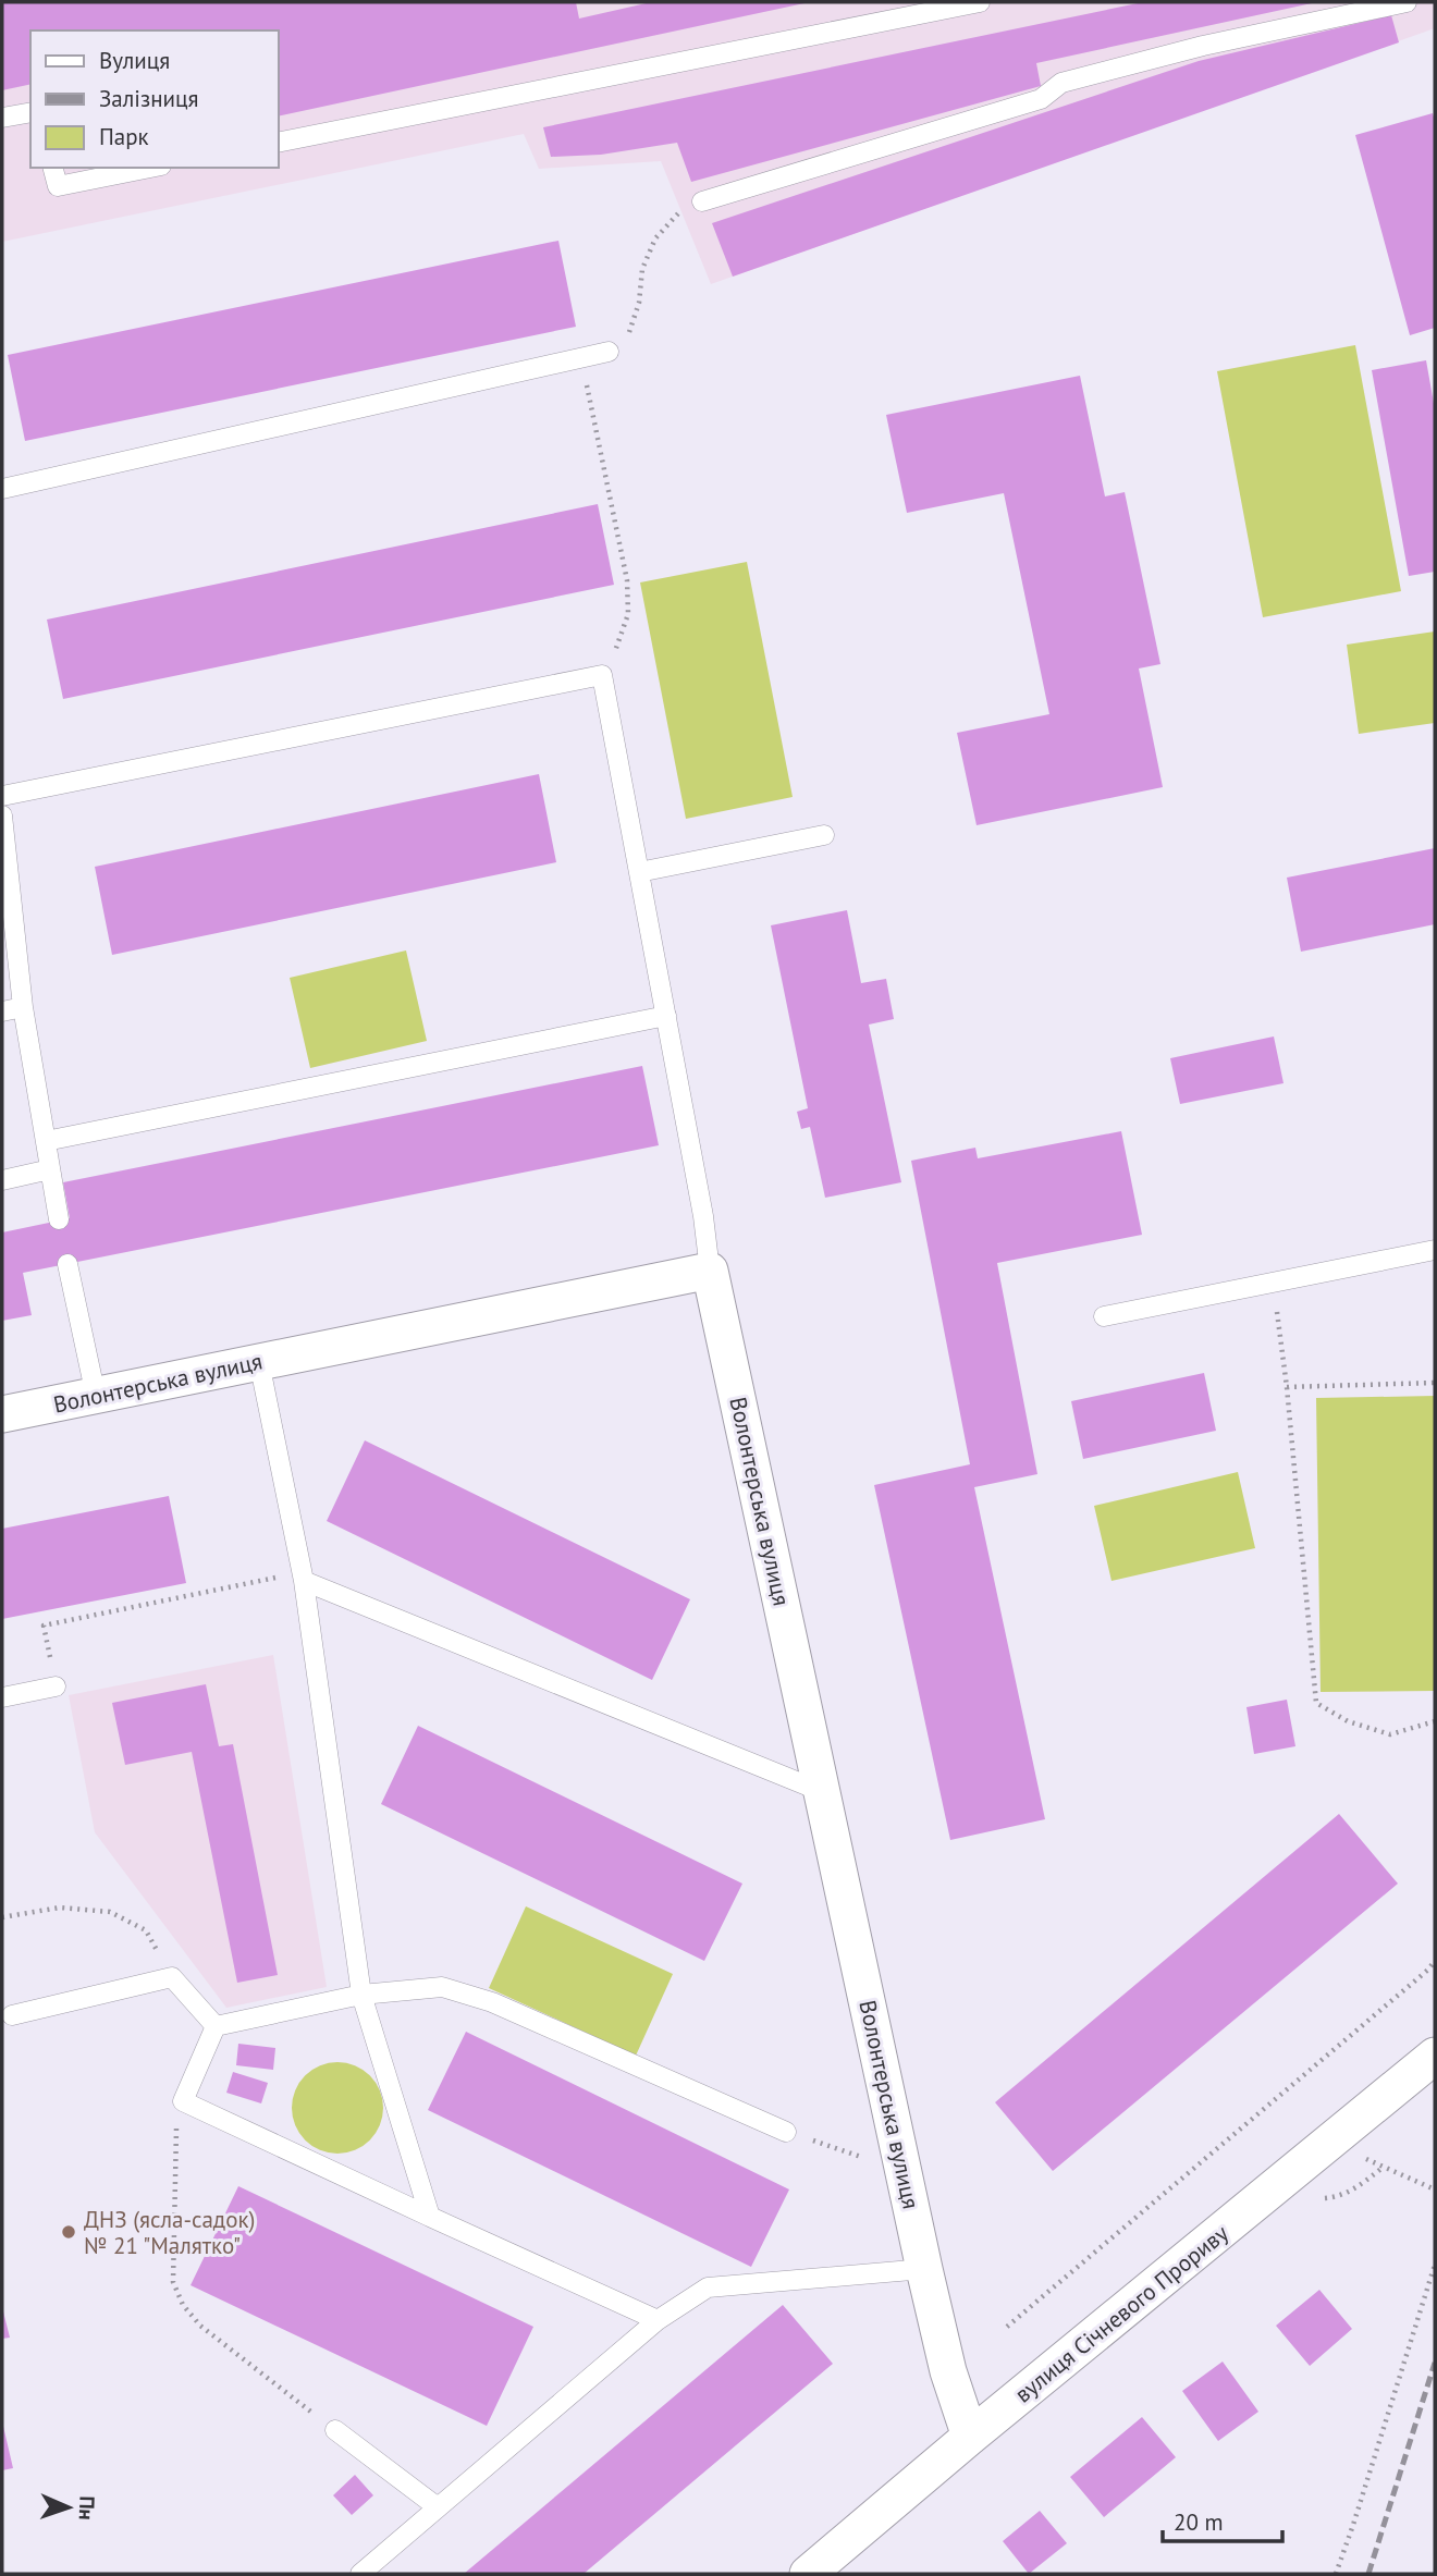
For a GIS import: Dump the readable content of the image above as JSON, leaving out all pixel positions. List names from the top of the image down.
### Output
{
  "streets": {
    "street": ["Волонтерська вулиця", "вулиця Січневого Прориву"]
  },
  "crossings": [
    ["Волонтерська вулиця", "вулиця Січневого Прориву"]
  ],
  "places": ["ДНЗ (ясла-садок) № 21 \"Малятко\""],
  "legend": ["Вулиця", "Залізниця", "Парк"],
  "scale_bar": "20 m",
  "north": "right"
}
